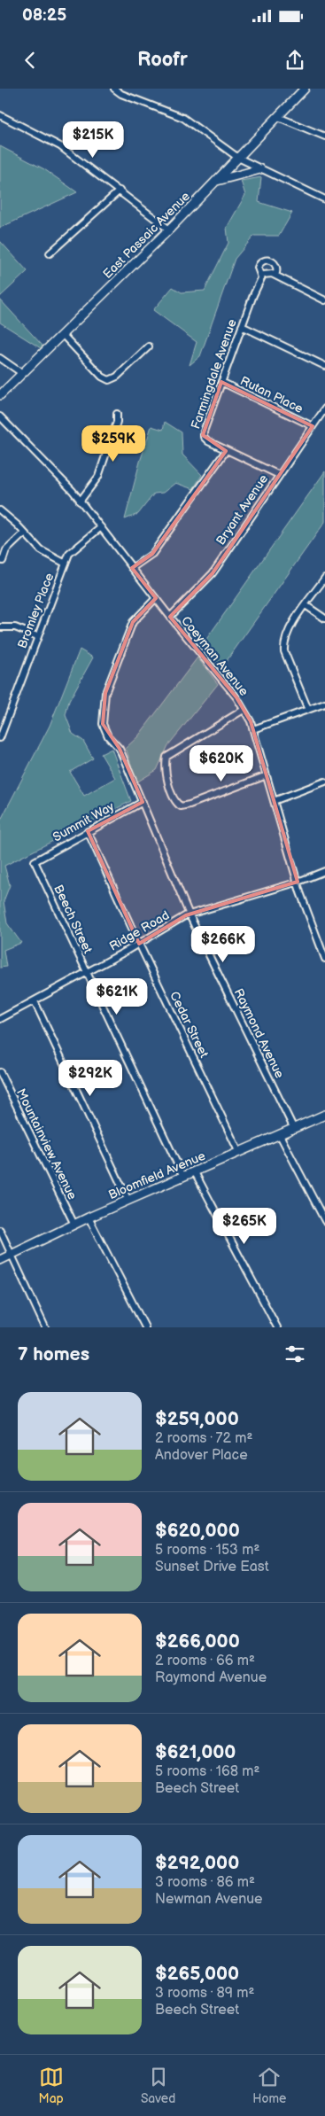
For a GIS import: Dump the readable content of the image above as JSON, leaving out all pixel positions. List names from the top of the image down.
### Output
{
  "streets": {
    "main road": ["East Passaic Avenue", "Bloomfield Avenue"],
    "street": [
      "Farmingdale Avenue",
      "Rutan Place",
      "Bryant Avenue",
      "Bromley Place",
      "Coeyman Avenue",
      "Summit Way",
      "Beech Street",
      "Ridge Road",
      "Cedar Street",
      "Raymond Avenue",
      "Mountainview Avenue"
    ]
  },
  "crossings": [
    ["Farmingdale Avenue", "Rutan Place"],
    ["Rutan Place", "Bryant Avenue"],
    ["Bryant Avenue", "Coeyman Avenue"],
    ["Bromley Place", "Coeyman Avenue"],
    ["Coeyman Avenue", "Ridge Road"],
    ["Coeyman Avenue", "Raymond Avenue"],
    ["Summit Way", "Beech Street"],
    ["Summit Way", "Cedar Street"],
    ["Summit Way", "Raymond Avenue"],
    ["Beech Street", "Ridge Road"],
    ["Beech Street", "Bloomfield Avenue"],
    ["Ridge Road", "Cedar Street"],
    ["Ridge Road", "Raymond Avenue"],
    ["Cedar Street", "Bloomfield Avenue"],
    ["Raymond Avenue", "Bloomfield Avenue"],
    ["Mountainview Avenue", "Bloomfield Avenue"]
  ],
  "page": {
    "status": "08:25",
    "header": "Roofr",
    "price": [
      "$215K",
      "$259K",
      "$620K",
      "$266K",
      "$621K",
      "$292K",
      "$265K"
    ],
    "heading": "7 homes",
    "list": [
      {
        "name": "$259,000",
        "note": "2 rooms · 72 m² · Andover Place"
      },
      {
        "name": "$620,000",
        "note": "5 rooms · 153 m² · Sunset Drive East"
      },
      {
        "name": "$266,000",
        "note": "2 rooms · 66 m² · Raymond Avenue"
      },
      {
        "name": "$621,000",
        "note": "5 rooms · 168 m² · Beech Street"
      },
      {
        "name": "$292,000",
        "note": "3 rooms · 86 m² · Newman Avenue"
      },
      {
        "name": "$265,000",
        "note": "3 rooms · 89 m² · Beech Street"
      }
    ],
    "tabs": ["Map", "Saved", "Home"]
  }
}
